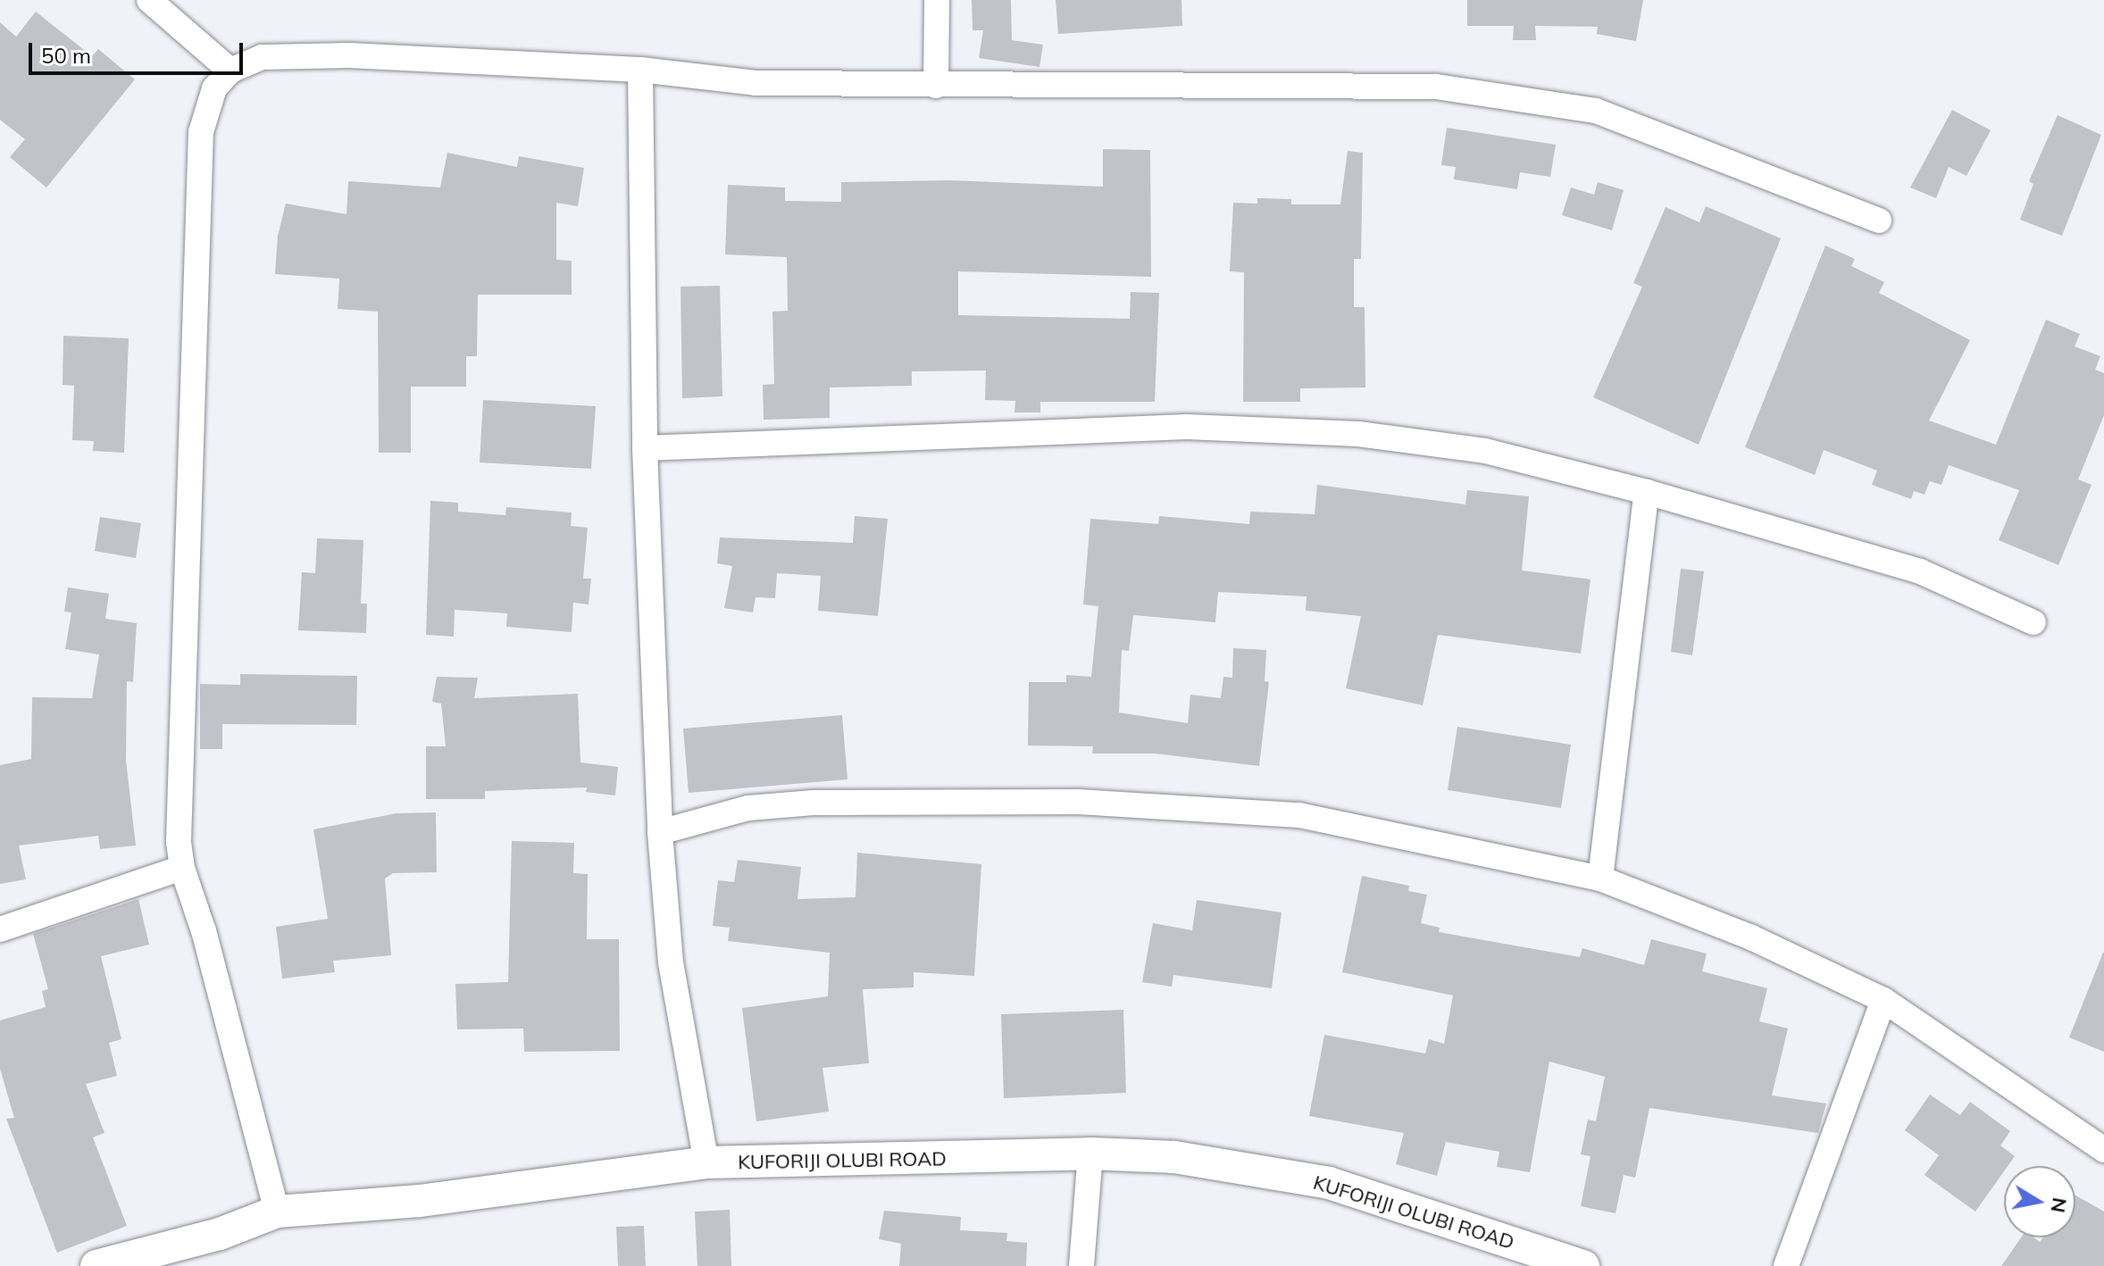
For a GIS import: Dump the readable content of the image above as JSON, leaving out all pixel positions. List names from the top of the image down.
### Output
{
  "streets": {
    "street": ["KUFORIJI OLUBI ROAD"]
  },
  "scale_bar": "50 m",
  "north": "right"
}
